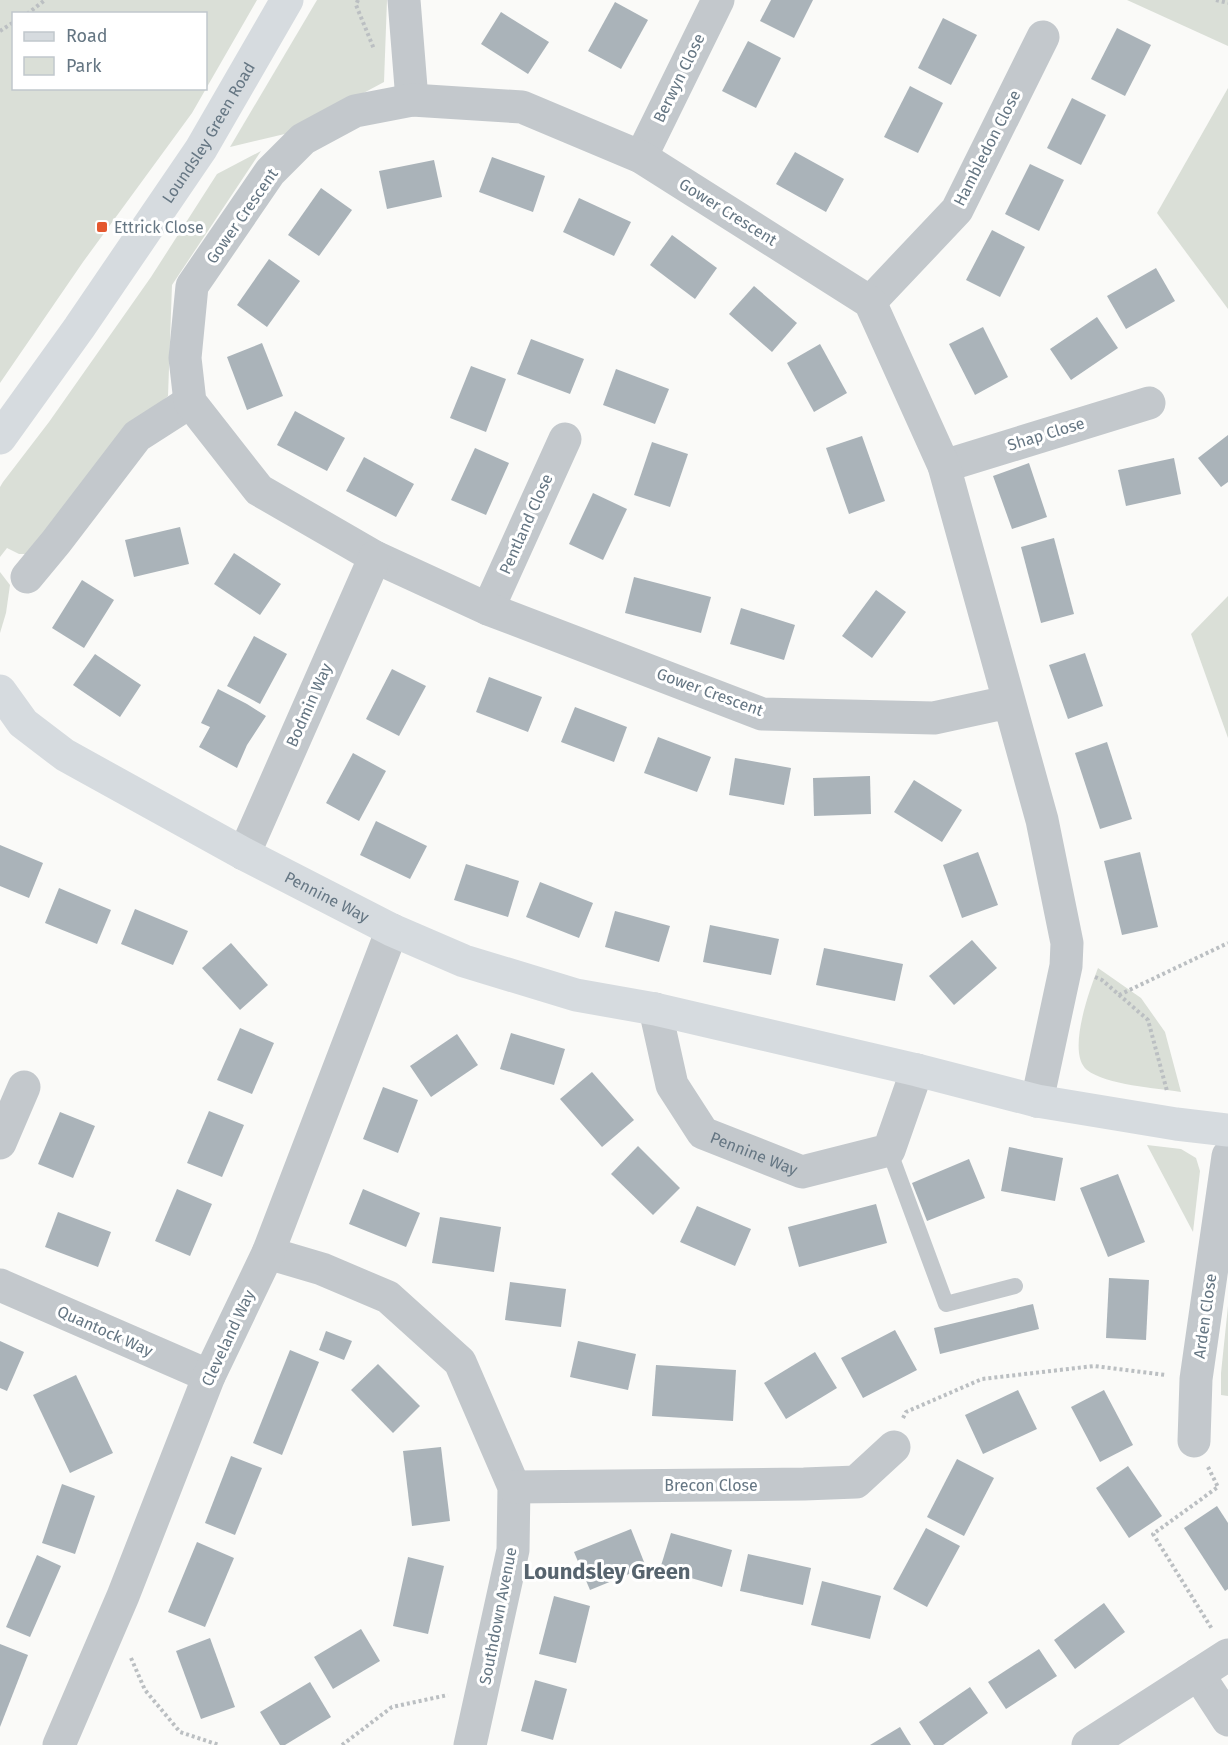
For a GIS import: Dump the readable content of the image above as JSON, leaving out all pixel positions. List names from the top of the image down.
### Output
{
  "streets": {
    "street": [
      "Berwyn Close",
      "Loundsley Green Road",
      "Hambledon Close",
      "Gower Crescent",
      "Shap Close",
      "Pentland Close",
      "Bodmin Way",
      "Pennine Way",
      "Arden Close",
      "Quantock Way",
      "Cleveland Way",
      "Brecon Close",
      "Southdown Avenue"
    ]
  },
  "crossings": [
    ["Berwyn Close", "Gower Crescent"],
    ["Hambledon Close", "Gower Crescent"],
    ["Gower Crescent", "Pentland Close"],
    ["Gower Crescent", "Bodmin Way"],
    ["Bodmin Way", "Pennine Way"],
    ["Pennine Way", "Cleveland Way"],
    ["Quantock Way", "Cleveland Way"],
    ["Cleveland Way", "Southdown Avenue"],
    ["Brecon Close", "Southdown Avenue"]
  ],
  "districts": ["Loundsley Green"],
  "places": {
    "transit": ["Ettrick Close"]
  },
  "legend": ["Road", "Park"]
}
